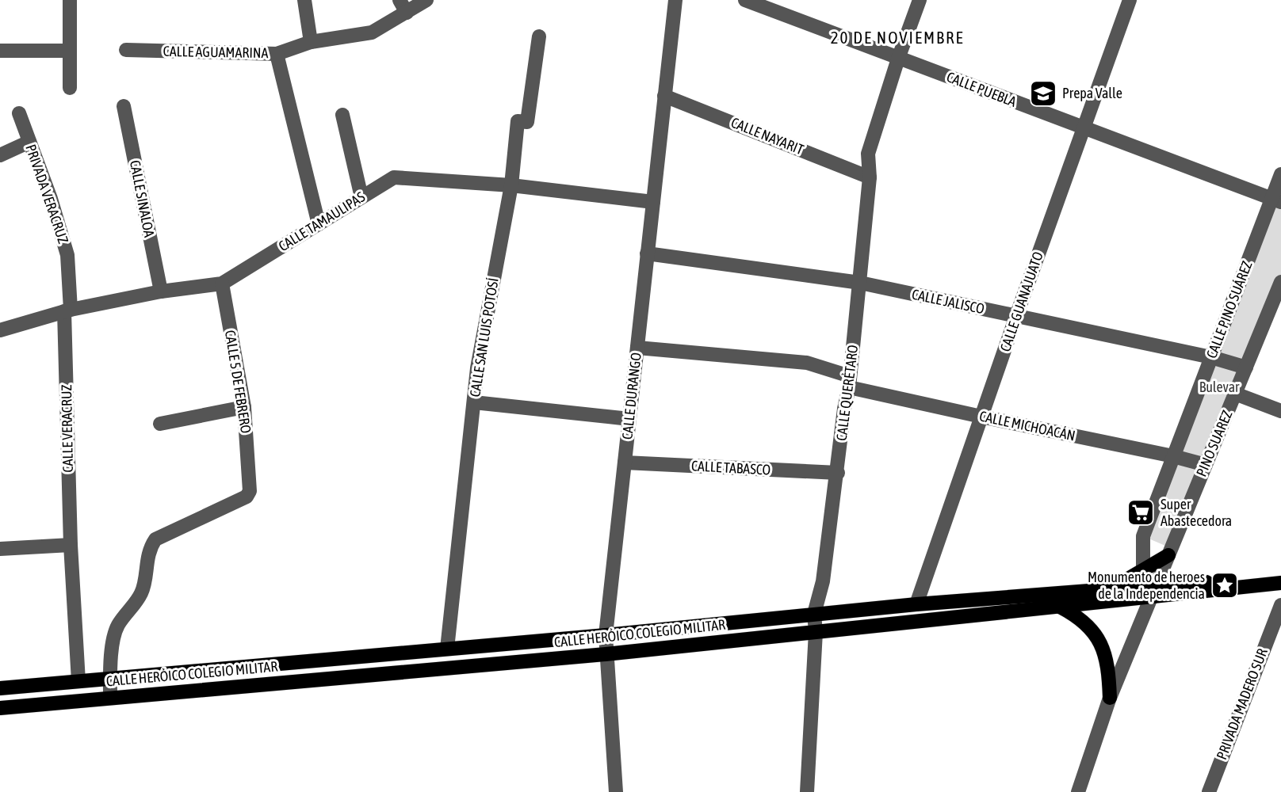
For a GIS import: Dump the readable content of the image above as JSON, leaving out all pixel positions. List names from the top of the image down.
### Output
{
  "streets": {
    "main road": ["CALLE HERÓICO COLEGIO MILITAR"],
    "street": [
      "CALLE AGUAMARINA",
      "CALLE PUEBLA",
      "CALLE NAYARIT",
      "PRIVADA VERACRUZ",
      "CALLE SINALOA",
      "CALLE TAMAULIPAS",
      "CALLE JALISCO",
      "CALLE GUANAJUATO",
      "CALLE PINO SUÁREZ",
      "CALLE SAN LUIS POTOSÍ",
      "CALLE 5 DE FEBRERO",
      "CALLE QUERÉTARO",
      "CALLE DURANGO",
      "CALLE MICHOACÁN",
      "CALLE VERACRUZ",
      "PINO SUAREZ",
      "CALLE TABASCO",
      "PRIVADA MADERO SUR"
    ]
  },
  "crossings": [
    ["CALLE PUEBLA", "CALLE GUANAJUATO"],
    ["CALLE PUEBLA", "CALLE PINO SUÁREZ"],
    ["CALLE PUEBLA", "CALLE QUERÉTARO"],
    ["CALLE NAYARIT", "CALLE QUERÉTARO"],
    ["CALLE NAYARIT", "CALLE DURANGO"],
    ["PRIVADA VERACRUZ", "CALLE TAMAULIPAS"],
    ["PRIVADA VERACRUZ", "CALLE VERACRUZ"],
    ["CALLE SINALOA", "CALLE TAMAULIPAS"],
    ["CALLE TAMAULIPAS", "CALLE SAN LUIS POTOSÍ"],
    ["CALLE TAMAULIPAS", "CALLE 5 DE FEBRERO"],
    ["CALLE TAMAULIPAS", "CALLE DURANGO"],
    ["CALLE TAMAULIPAS", "CALLE VERACRUZ"],
    ["CALLE JALISCO", "CALLE GUANAJUATO"],
    ["CALLE JALISCO", "CALLE PINO SUÁREZ"],
    ["CALLE JALISCO", "CALLE QUERÉTARO"],
    ["CALLE JALISCO", "CALLE DURANGO"],
    ["CALLE JALISCO", "PINO SUAREZ"],
    ["CALLE GUANAJUATO", "CALLE MICHOACÁN"],
    ["CALLE GUANAJUATO", "CALLE HERÓICO COLEGIO MILITAR"],
    ["CALLE PINO SUÁREZ", "CALLE MICHOACÁN"],
    ["CALLE SAN LUIS POTOSÍ", "CALLE HERÓICO COLEGIO MILITAR"],
    ["CALLE 5 DE FEBRERO", "CALLE HERÓICO COLEGIO MILITAR"],
    ["CALLE QUERÉTARO", "CALLE MICHOACÁN"],
    ["CALLE QUERÉTARO", "CALLE TABASCO"],
    ["CALLE QUERÉTARO", "CALLE HERÓICO COLEGIO MILITAR"],
    ["CALLE DURANGO", "CALLE MICHOACÁN"],
    ["CALLE DURANGO", "CALLE TABASCO"],
    ["CALLE DURANGO", "CALLE HERÓICO COLEGIO MILITAR"],
    ["CALLE MICHOACÁN", "PINO SUAREZ"],
    ["CALLE VERACRUZ", "CALLE HERÓICO COLEGIO MILITAR"],
    ["PINO SUAREZ", "CALLE HERÓICO COLEGIO MILITAR"]
  ],
  "districts": ["20 DE NOVIEMBRE"],
  "parks": ["Bulevar"],
  "places": {
    "school or university": ["Prepa Valle"],
    "supermarket": ["Super Abastecedora"],
    "place": ["Monumento de heroes de la Independencia"]
  }
}
